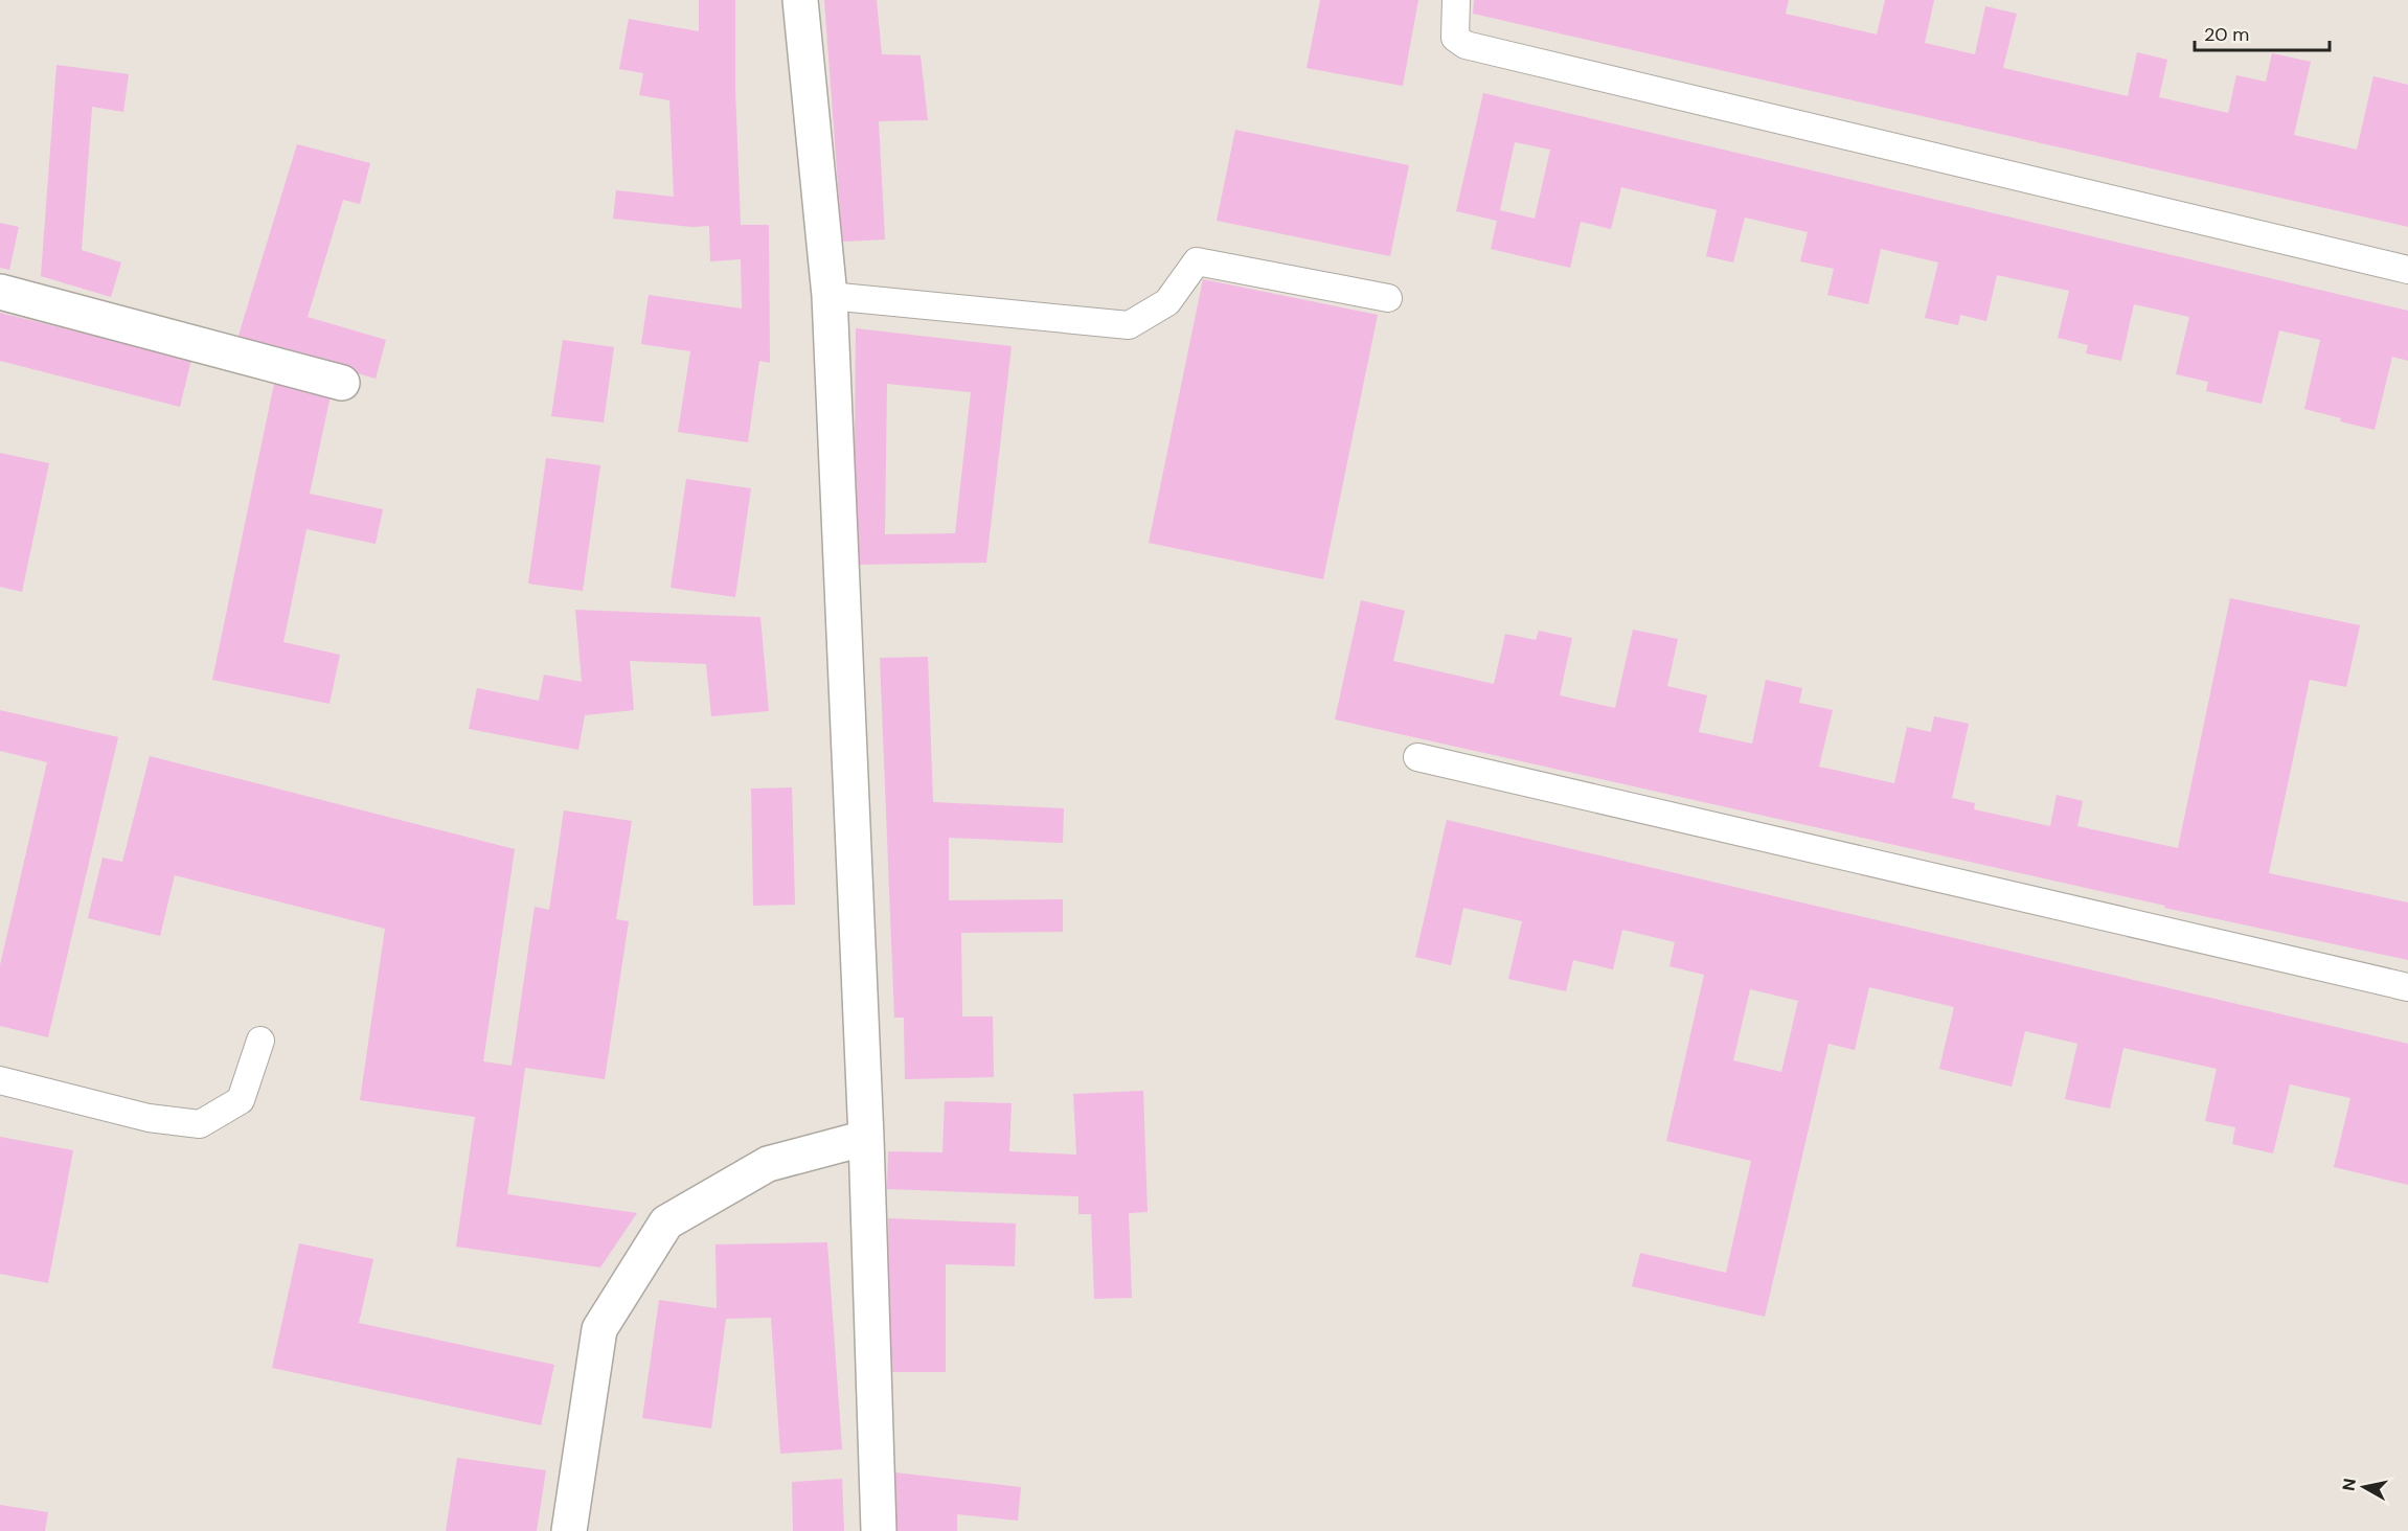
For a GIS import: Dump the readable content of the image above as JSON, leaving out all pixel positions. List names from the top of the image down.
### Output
{
  "scale_bar": "20 m",
  "north": "left"
}
